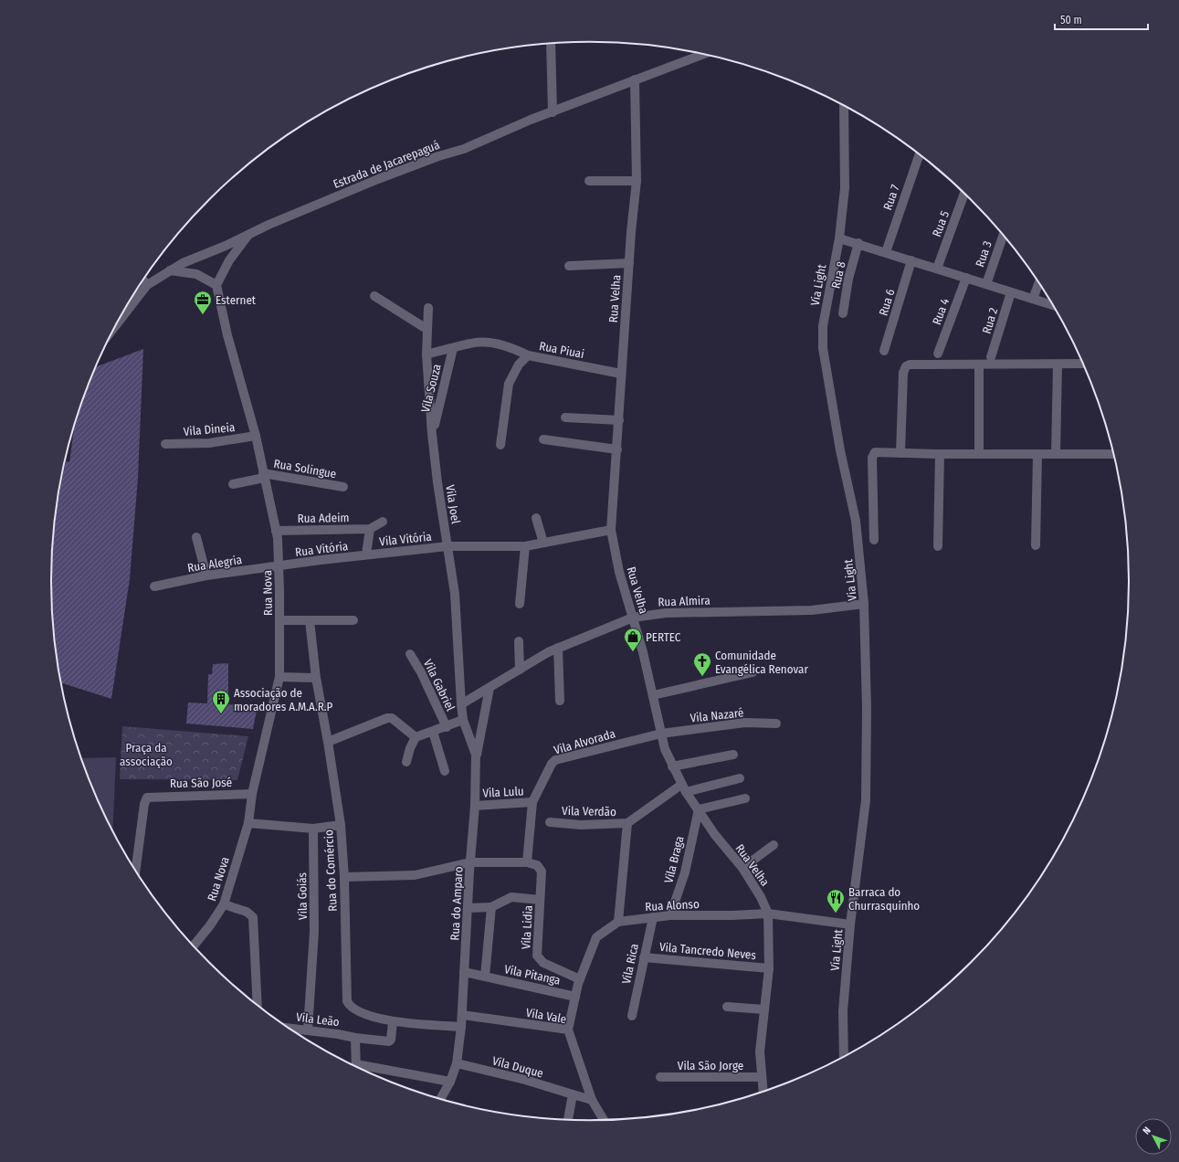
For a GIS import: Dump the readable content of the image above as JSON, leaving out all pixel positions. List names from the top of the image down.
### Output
{
  "streets": {
    "street": [
      "Estrada de Jacarepaguá",
      "Rua 7",
      "Rua 5",
      "Rua 3",
      "Rua 8",
      "Via Light",
      "Rua Velha",
      "Rua 6",
      "Rua 4",
      "Rua 2",
      "Rua Piuai",
      "Vila Souza",
      "Vila Dineia",
      "Rua Solingue",
      "Vila Joel",
      "Rua Adeim",
      "Vila Vitória",
      "Rua Vitória",
      "Rua Alegria",
      "Rua Nova",
      "Rua Almira",
      "Vila Gabriel",
      "Vila Nazaré",
      "Vila Alvorada",
      "Rua São José",
      "Vila Lulu",
      "Vila Verdão",
      "Vila Braga",
      "Rua do Comércio",
      "Vila Goiás",
      "Rua do Amparo",
      "Rua Alonso",
      "Vila Lidia",
      "Vila Tancredo Neves",
      "Vila Rica",
      "Vila Pitanga",
      "Vila Vale",
      "Vila Leão",
      "Vila São Jorge",
      "Vila Duque"
    ]
  },
  "crossings": [
    ["Estrada de Jacarepaguá", "Rua Velha"],
    ["Via Light", "Rua Almira"],
    ["Via Light", "Rua Alonso"],
    ["Rua Velha", "Rua Piuai"],
    ["Rua Velha", "Vila Vitória"],
    ["Rua Velha", "Rua Almira"],
    ["Rua Velha", "Vila Nazaré"],
    ["Rua Velha", "Vila Alvorada"],
    ["Rua Velha", "Vila Verdão"],
    ["Rua Velha", "Vila Braga"],
    ["Rua Velha", "Rua Alonso"],
    ["Rua Velha", "Vila Tancredo Neves"],
    ["Rua Velha", "Vila São Jorge"],
    ["Vila Souza", "Vila Joel"],
    ["Vila Dineia", "Rua Nova"],
    ["Rua Solingue", "Rua Nova"],
    ["Vila Joel", "Vila Vitória"],
    ["Vila Joel", "Rua Almira"],
    ["Vila Joel", "Rua do Amparo"],
    ["Rua Adeim", "Rua Nova"],
    ["Vila Vitória", "Rua Vitória"],
    ["Rua Vitória", "Rua Alegria"],
    ["Rua Vitória", "Rua Nova"],
    ["Rua Alegria", "Rua Nova"],
    ["Rua Nova", "Rua São José"],
    ["Rua Almira", "Rua do Amparo"],
    ["Vila Nazaré", "Vila Alvorada"],
    ["Vila Alvorada", "Vila Lulu"],
    ["Vila Alvorada", "Vila Lidia"],
    ["Vila Lulu", "Rua do Amparo"],
    ["Vila Braga", "Rua Alonso"],
    ["Rua do Comércio", "Rua do Amparo"],
    ["Rua do Comércio", "Vila Leão"],
    ["Vila Goiás", "Vila Leão"],
    ["Rua do Amparo", "Vila Pitanga"],
    ["Rua do Amparo", "Vila Vale"],
    ["Rua do Amparo", "Vila Duque"],
    ["Rua Alonso", "Vila Lidia"],
    ["Rua Alonso", "Vila Rica"],
    ["Rua Alonso", "Vila Pitanga"],
    ["Rua Alonso", "Vila Vale"],
    ["Vila Tancredo Neves", "Vila Rica"],
    ["Vila Vale", "Vila Duque"]
  ],
  "parks": ["Praça da associação"],
  "places": {
    "office": ["Esternet"],
    "shop": ["PERTEC"],
    "church": ["Comunidade Evangélica Renovar"],
    "building": ["Associação de moradores A.M.A.R.P"],
    "restaurant": ["Barraca do Churrasquinho"]
  },
  "scale_bar": "50 m",
  "north": "top left"
}
